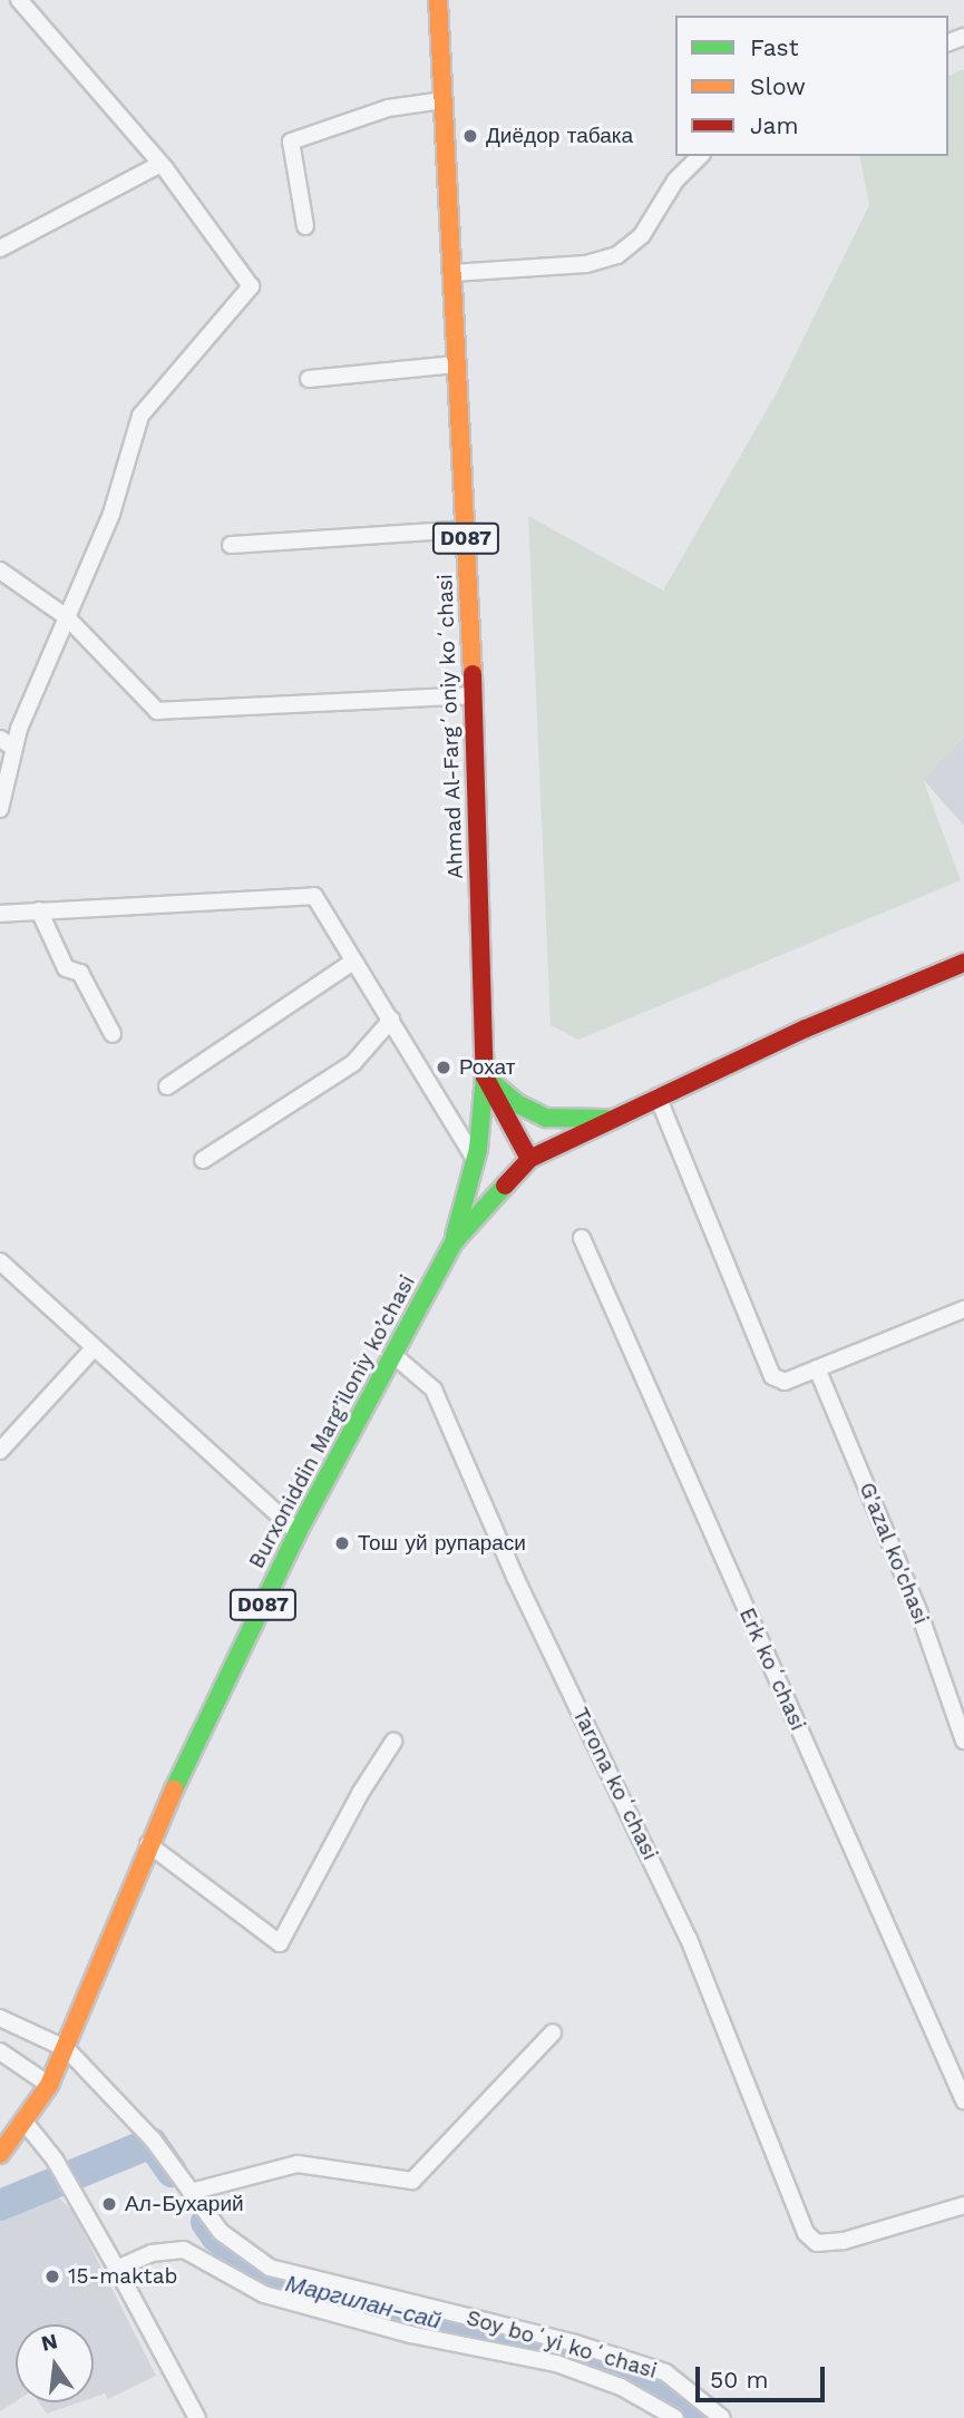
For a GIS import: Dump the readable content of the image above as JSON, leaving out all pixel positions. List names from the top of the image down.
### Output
{
  "streets": {
    "main road": ["D087", "Ahmad Al-Fargʻoniy koʻchasi", "Burxoniddin Marg’iloniy ko’chasi"],
    "street": [
      "G'azal ko'chasi",
      "Erk koʻchasi",
      "Tarona koʻchasi",
      "Soy boʻyi koʻchasi"
    ]
  },
  "crossings": [
    ["D087", "Ahmad Al-Fargʻoniy koʻchasi"],
    ["D087", "Burxoniddin Marg’iloniy ko’chasi"],
    ["Burxoniddin Marg’iloniy ko’chasi", "Tarona koʻchasi"],
    ["Burxoniddin Marg’iloniy ko’chasi", "Soy boʻyi koʻchasi"]
  ],
  "water": ["Маргилан-сай"],
  "places": [
    "Диёдор табака",
    "Рохат",
    "Тош уй рупараси",
    "Ал-Бухарий",
    "15-maktab"
  ],
  "legend": ["Fast", "Slow", "Jam"],
  "scale_bar": "50 m",
  "north": "top"
}
